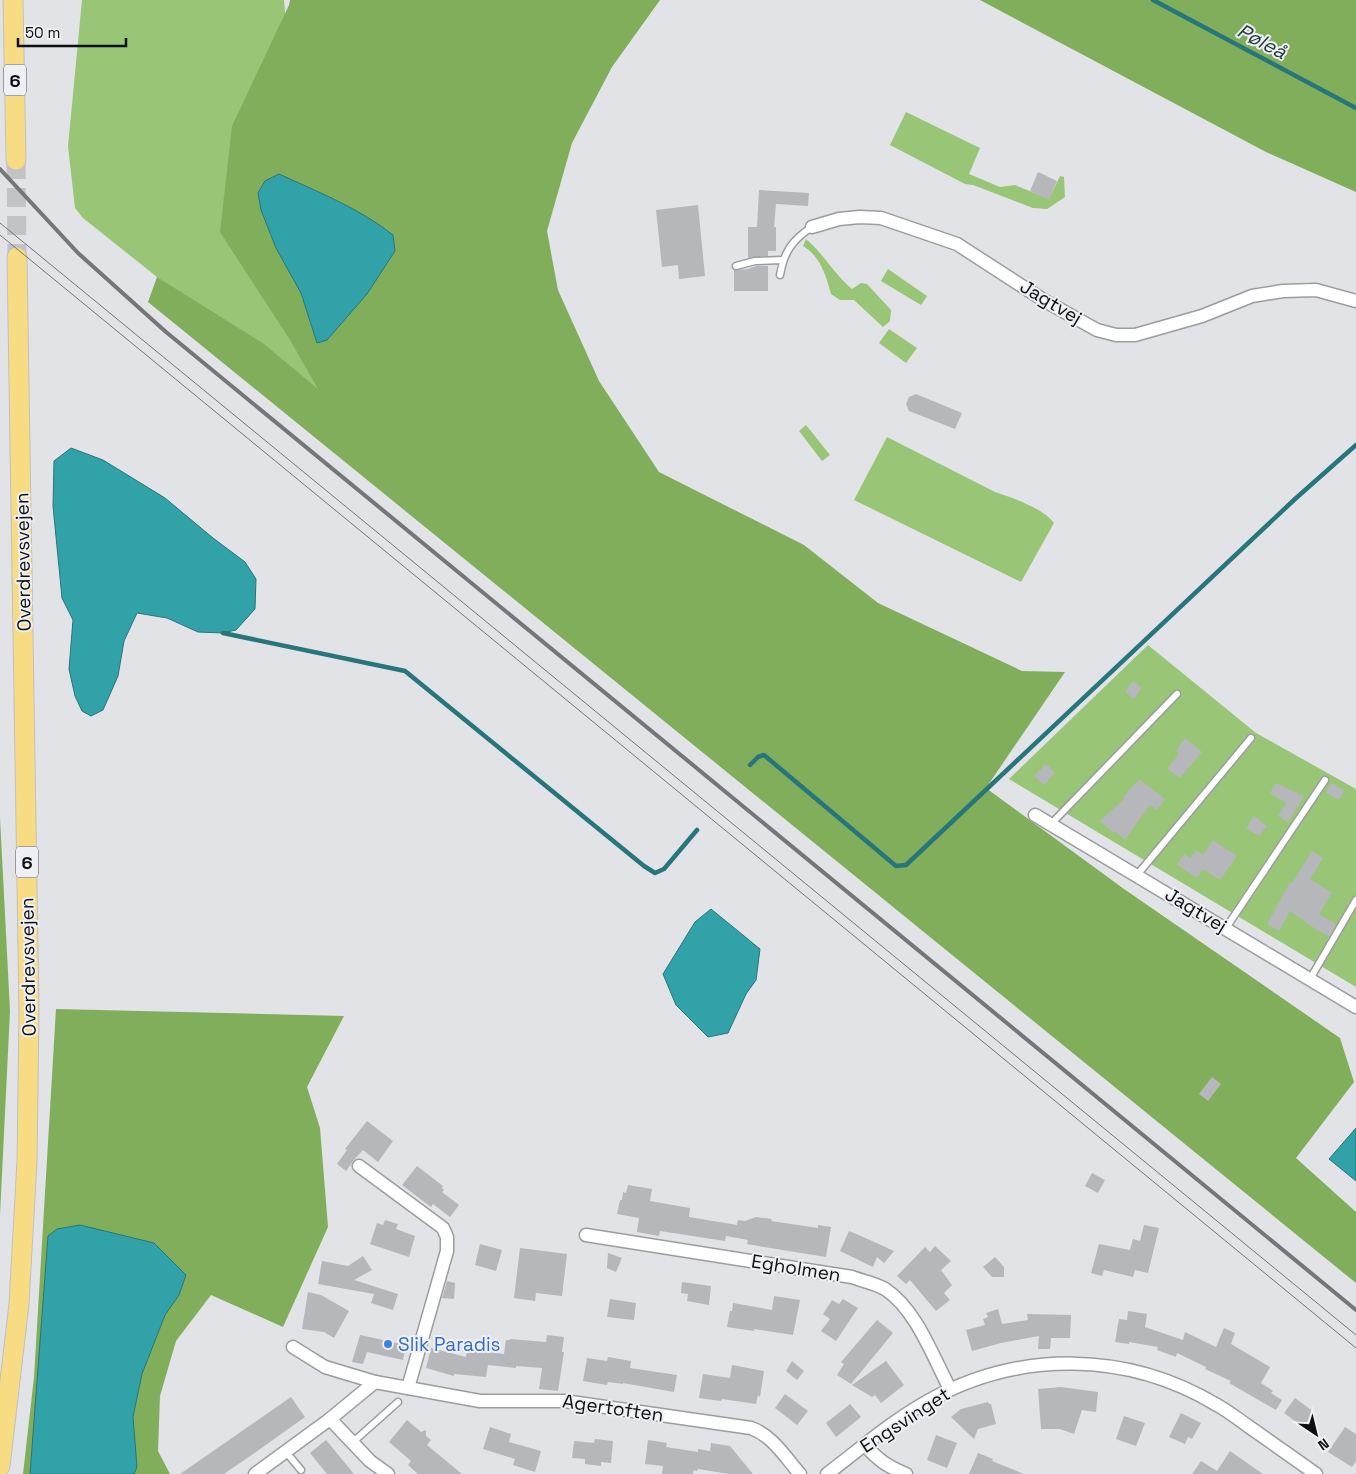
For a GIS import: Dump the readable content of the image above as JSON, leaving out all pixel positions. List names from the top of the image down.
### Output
{
  "streets": {
    "main road": ["6", "Overdrevsvejen"],
    "street": [
      "Jagtvej",
      "Egholmen",
      "Agertoften",
      "Engsvinget"
    ]
  },
  "crossings": [
    ["Egholmen", "Engsvinget"]
  ],
  "water": ["Pøleå"],
  "places": ["Slik Paradis"],
  "scale_bar": "50 m",
  "north": "bottom right"
}
